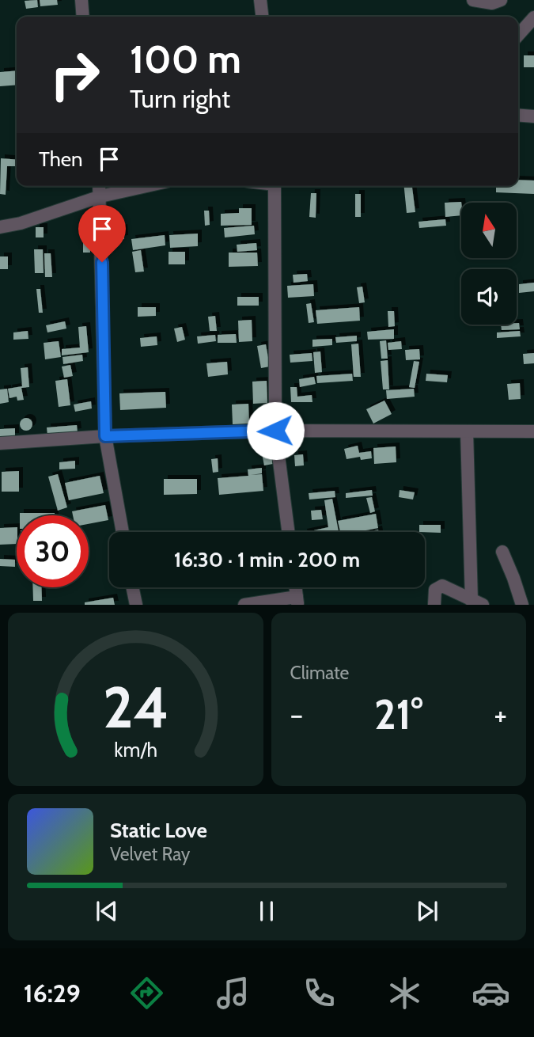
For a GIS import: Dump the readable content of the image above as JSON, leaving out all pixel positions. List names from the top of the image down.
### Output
{
  "north": "top",
  "page": {
    "turn": ["100 m", "Turn right"],
    "then": "Then",
    "limit": "30",
    "trip": "16:30 · 1 min · 200 m",
    "tile": "Climate",
    "heat": ["−", "21°", "+"],
    "song": ["Static Love", "Velvet Ray"],
    "tabs": "16:29",
    "gauge": ["24", "km/h"]
  }
}
